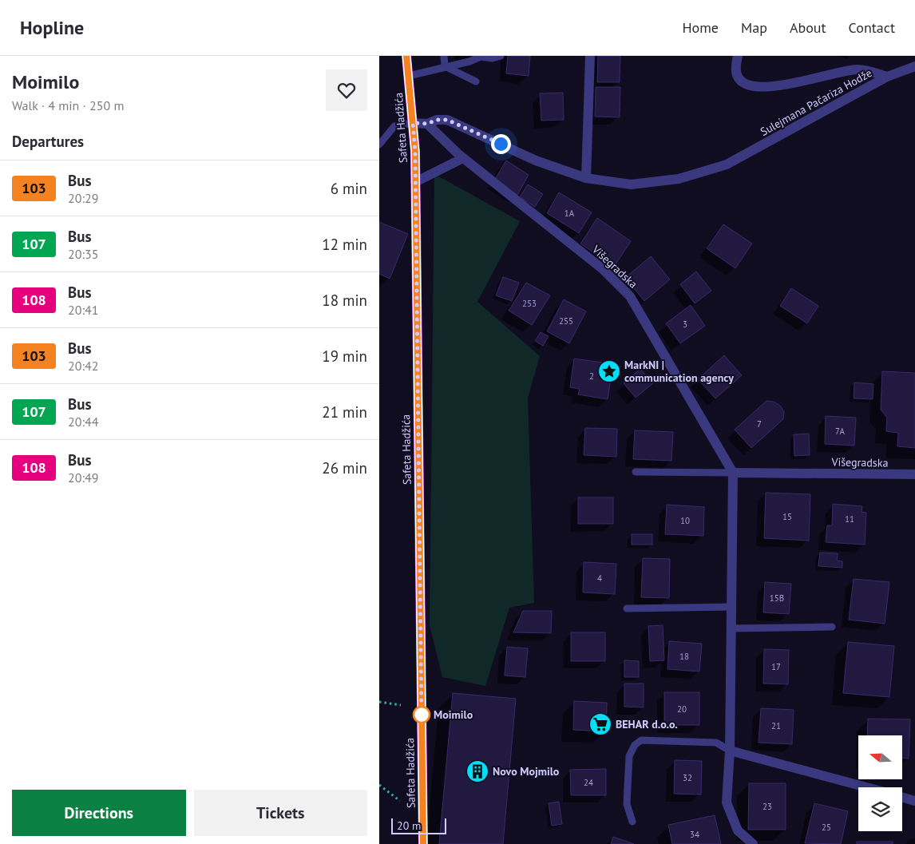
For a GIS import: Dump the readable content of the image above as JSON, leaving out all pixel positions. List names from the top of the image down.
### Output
{
  "streets": {
    "main road": ["Safeta Hadžića"],
    "street": ["Sulejmana Pačariza Hodže", "Višegradska"]
  },
  "crossings": [
    ["Sulejmana Pačariza Hodže", "Safeta Hadžića"],
    ["Sulejmana Pačariza Hodže", "Višegradska"]
  ],
  "places": {
    "place": ["MarkNI | communication agency"],
    "other": ["Moimilo"],
    "supermarket": ["BEHAR d.o.o."],
    "building": ["Novo Mojmilo"]
  },
  "lines": ["bus line 103"],
  "house_numbers": [
    "1A",
    "253",
    "255",
    "3",
    "2",
    "7",
    "7A",
    "15",
    "11",
    "10",
    "4",
    "15B",
    "18",
    "17",
    "20",
    "21",
    "32",
    "24",
    "23",
    "25",
    "34"
  ],
  "scale_bar": "20 m",
  "north": "left",
  "page": {
    "header": "Hopline",
    "nav": [
      "Home",
      "Map",
      "About",
      "Contact"
    ],
    "heading": [
      ["Moimilo", "Walk · 4 min · 250 m"],
      "Departures"
    ],
    "list": [
      {
        "mark": "103",
        "name": "Bus",
        "note": "20:29",
        "value": "6 min"
      },
      {
        "mark": "107",
        "name": "Bus",
        "note": "20:35",
        "value": "12 min"
      },
      {
        "mark": "108",
        "name": "Bus",
        "note": "20:41",
        "value": "18 min"
      },
      {
        "mark": "103",
        "name": "Bus",
        "note": "20:42",
        "value": "19 min"
      },
      {
        "mark": "107",
        "name": "Bus",
        "note": "20:44",
        "value": "21 min"
      },
      {
        "mark": "108",
        "name": "Bus",
        "note": "20:49",
        "value": "26 min"
      }
    ],
    "buttons": ["Directions", "Tickets"],
    "scale": "20 m"
  }
}
